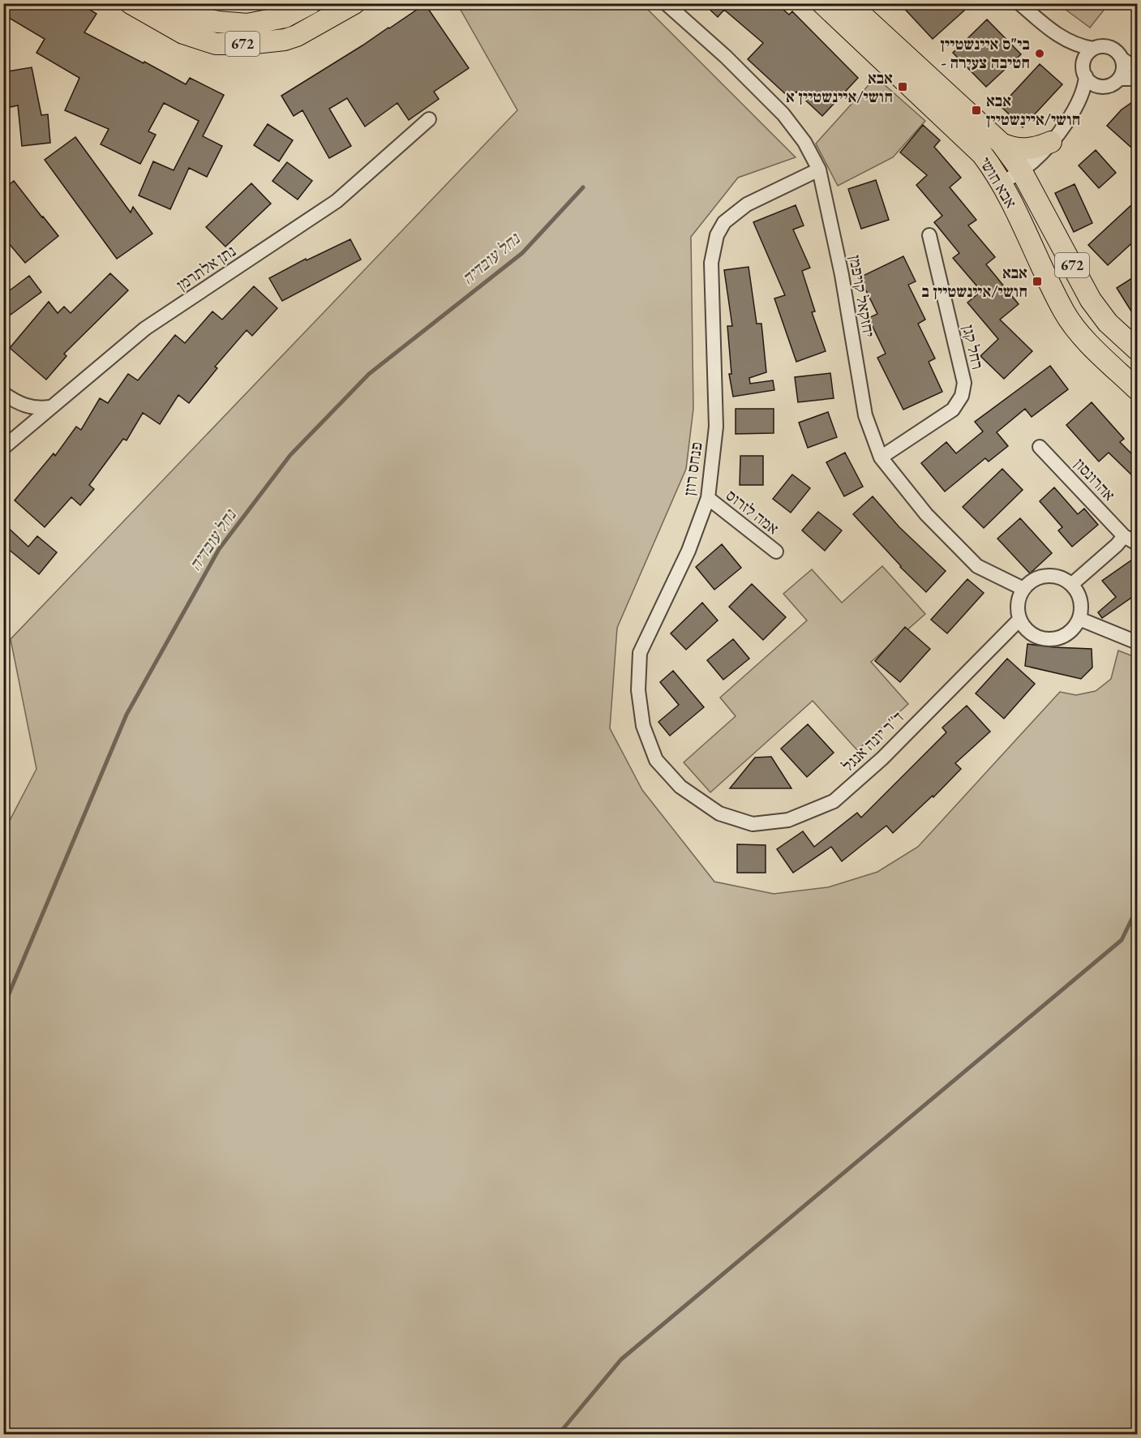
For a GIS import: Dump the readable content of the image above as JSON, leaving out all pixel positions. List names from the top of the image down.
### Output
{
  "streets": {
    "main road": ["672", "אבא חושי"],
    "street": [
      "נתן אלתרמן",
      "יחזקאל קויפמן",
      "רחל קגן",
      "פנחס רוזן",
      "אהרונסון",
      "אמה לזרוס",
      "ד''ר יונה אנגל"
    ]
  },
  "crossings": [
    ["יחזקאל קויפמן", "רחל קגן"],
    ["יחזקאל קויפמן", "פנחס רוזן"],
    ["יחזקאל קויפמן", "ד''ר יונה אנגל"],
    ["פנחס רוזן", "אמה לזרוס"],
    ["פנחס רוזן", "ד''ר יונה אנגל"]
  ],
  "water": ["נחל עובדיה"],
  "places": {
    "other": ["בי\"ס איינשטיין - חטיבה צעירה"],
    "transit": ["אבא חושי/איינשטיין א", "אבא חושי/איינשטיין", "אבא חושי/איינשטיין ב"]
  }
}
